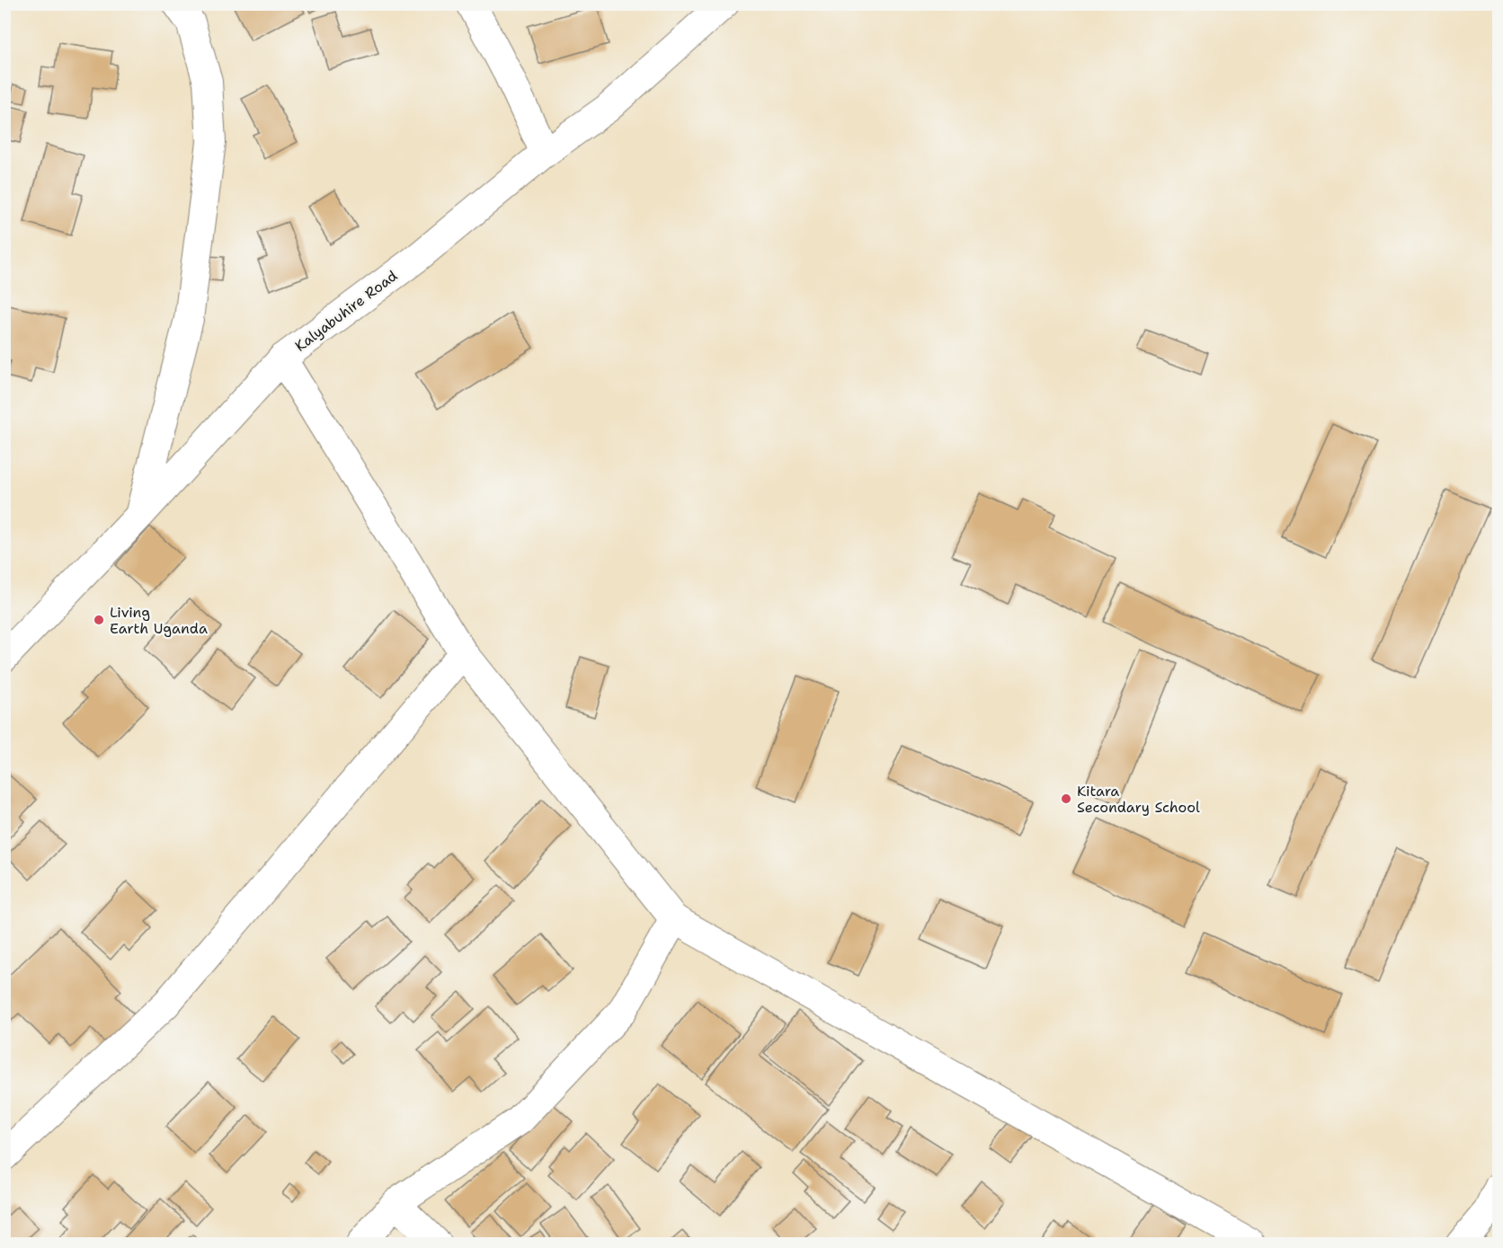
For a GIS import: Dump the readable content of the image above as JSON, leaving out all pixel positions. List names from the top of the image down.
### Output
{
  "streets": {
    "street": ["Kalyabuhire Road"]
  },
  "places": ["Living Earth Uganda", "Kitara Secondary School"]
}
